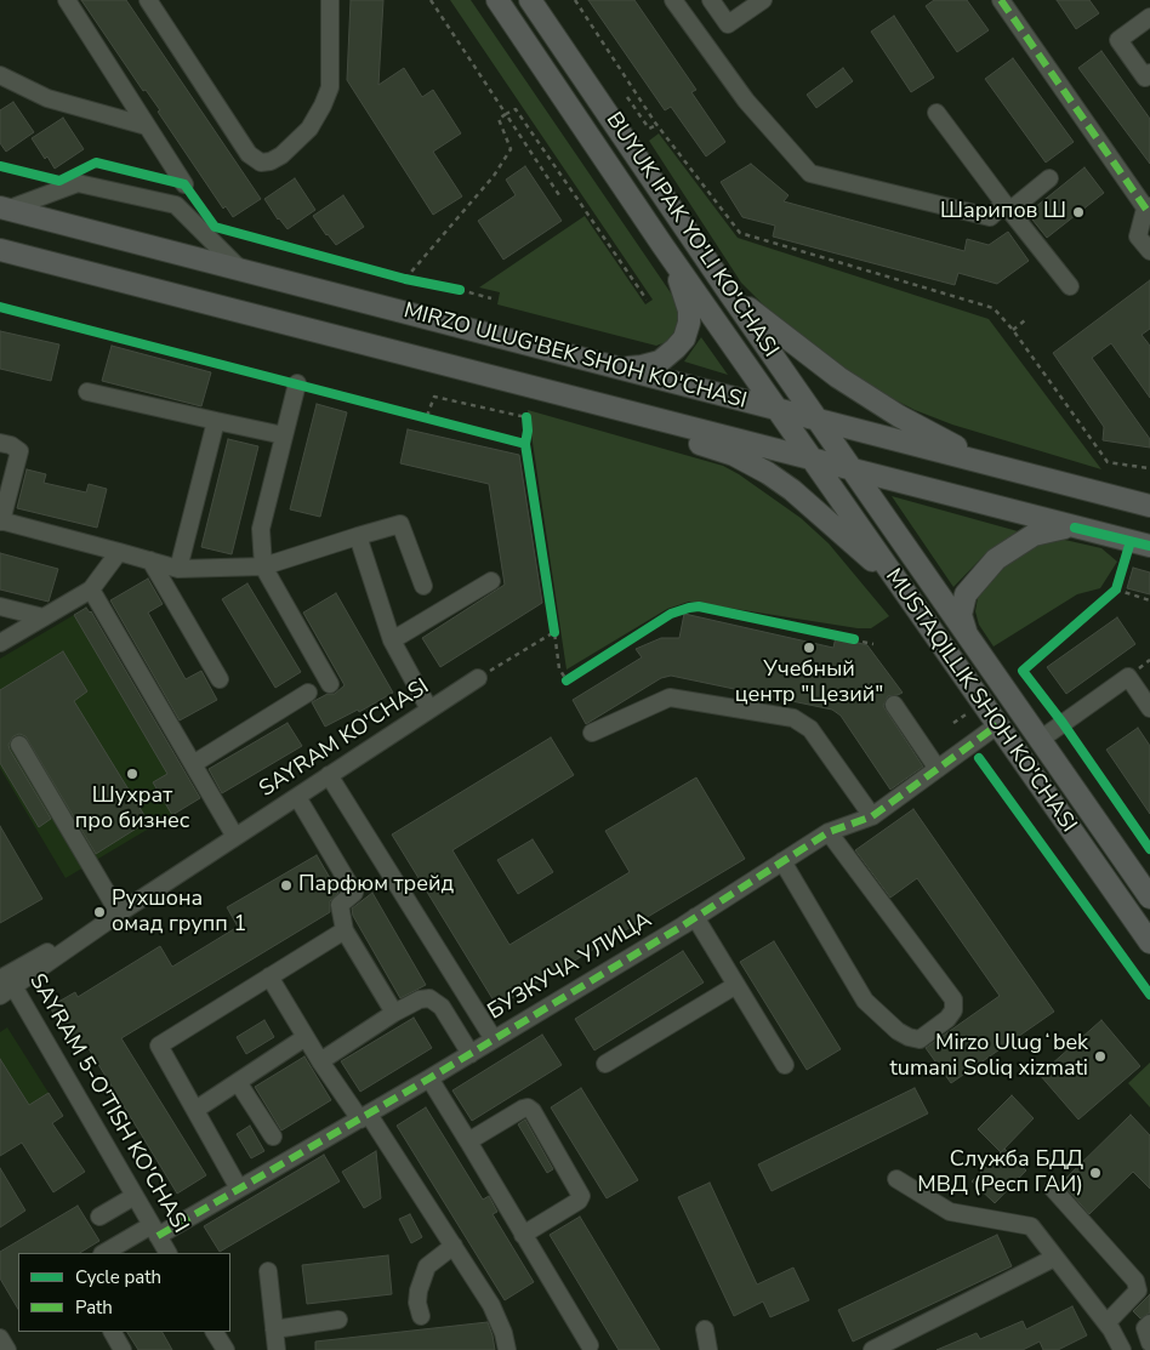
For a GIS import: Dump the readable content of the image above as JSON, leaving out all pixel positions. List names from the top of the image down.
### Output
{
  "streets": {
    "main road": ["BUYUK IPAK YO'LI KO'CHASI", "MIRZO ULUG'BEK SHOH KO'CHASI", "MUSTAQILLIK SHOH KO'CHASI"],
    "street": ["SAYRAM KO'CHASI", "БУЗКУЧА УЛИЦА", "SAYRAM 5-O'TISH KO'CHASI"]
  },
  "crossings": [
    ["BUYUK IPAK YO'LI KO'CHASI", "MIRZO ULUG'BEK SHOH KO'CHASI"],
    ["BUYUK IPAK YO'LI KO'CHASI", "MUSTAQILLIK SHOH KO'CHASI"],
    ["MIRZO ULUG'BEK SHOH KO'CHASI", "MUSTAQILLIK SHOH KO'CHASI"],
    ["MUSTAQILLIK SHOH KO'CHASI", "БУЗКУЧА УЛИЦА"],
    ["SAYRAM KO'CHASI", "SAYRAM 5-O'TISH KO'CHASI"],
    ["БУЗКУЧА УЛИЦА", "SAYRAM 5-O'TISH KO'CHASI"]
  ],
  "places": [
    "Шарипов Ш",
    "Учебный центр \"Цезий\"",
    "Шухрат про бизнес",
    "Парфюм трейд",
    "Рухшона омад групп 1",
    "Mirzo Ulugʻbek tumani Soliq xizmati",
    "Служба БДД МВД (Респ ГАИ)"
  ],
  "legend": ["Cycle path", "Path"]
}
